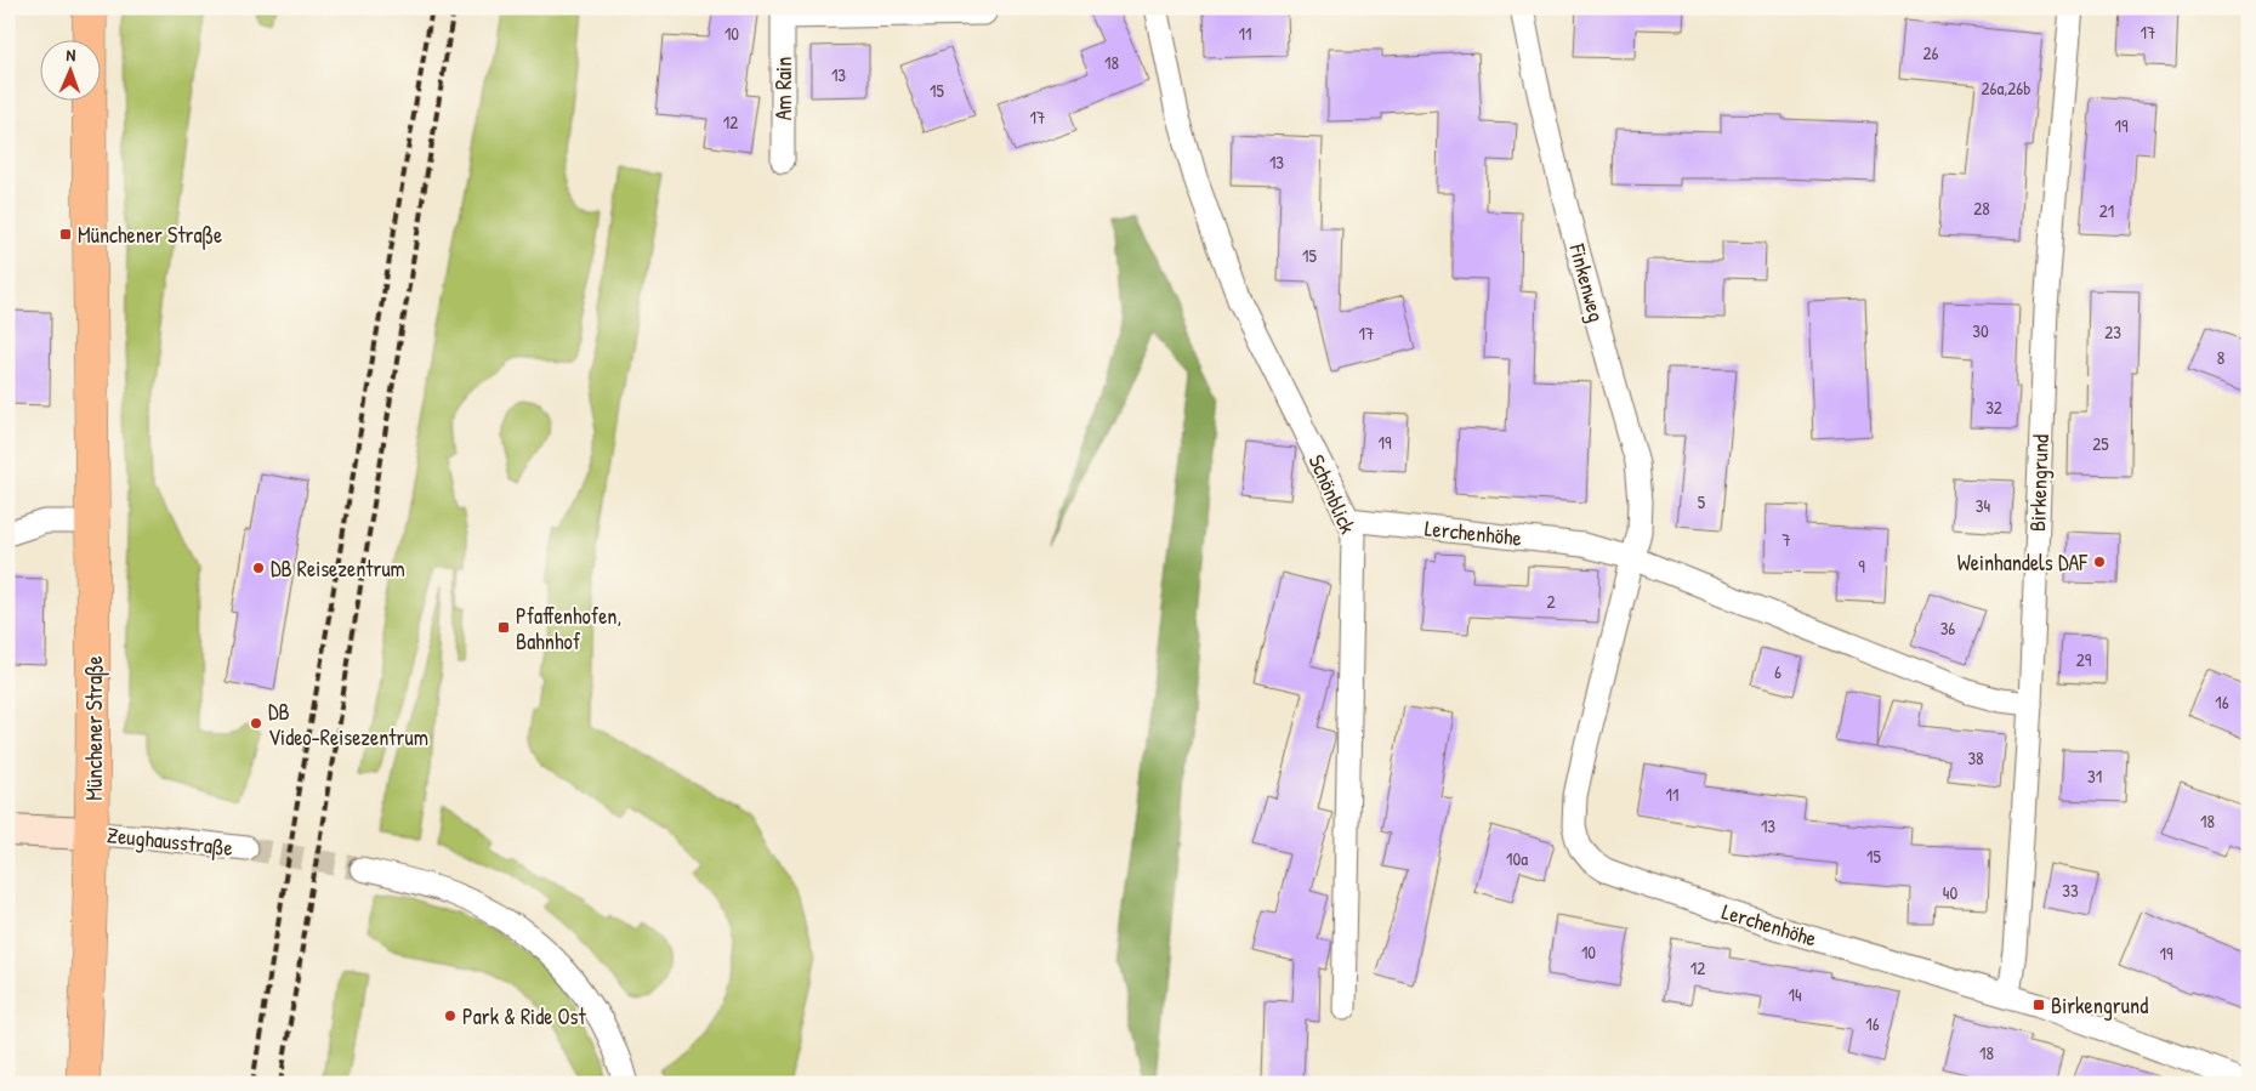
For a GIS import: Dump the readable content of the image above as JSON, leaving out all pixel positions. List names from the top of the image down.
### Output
{
  "streets": {
    "main road": ["Münchener Straße"],
    "street": [
      "Am Rain",
      "Finkenweg",
      "Birkengrund",
      "Schönblick",
      "Lerchenhöhe",
      "Zeughausstraße"
    ]
  },
  "crossings": [
    ["Finkenweg", "Lerchenhöhe"],
    ["Birkengrund", "Lerchenhöhe"],
    ["Schönblick", "Lerchenhöhe"],
    ["Münchener Straße", "Zeughausstraße"]
  ],
  "places": {
    "transit": ["Münchener Straße", "Pfaffenhofen, Bahnhof", "Birkengrund"],
    "other": [
      "Weinhandels DAF",
      "DB Reisezentrum",
      "DB Video-Reisezentrum",
      "Park & Ride Ost"
    ]
  },
  "house_numbers": [
    "17",
    "10",
    "11",
    "26",
    "18",
    "13",
    "26a,26b",
    "15",
    "17",
    "12",
    "19",
    "13",
    "28",
    "21",
    "15",
    "30",
    "23",
    "17",
    "8",
    "32",
    "19",
    "25",
    "5",
    "34",
    "7",
    "9",
    "2",
    "36",
    "29",
    "6",
    "16",
    "38",
    "31",
    "11",
    "18",
    "13",
    "15",
    "10a",
    "33",
    "40",
    "10",
    "19",
    "12",
    "14",
    "16",
    "18"
  ],
  "north": "top"
}
